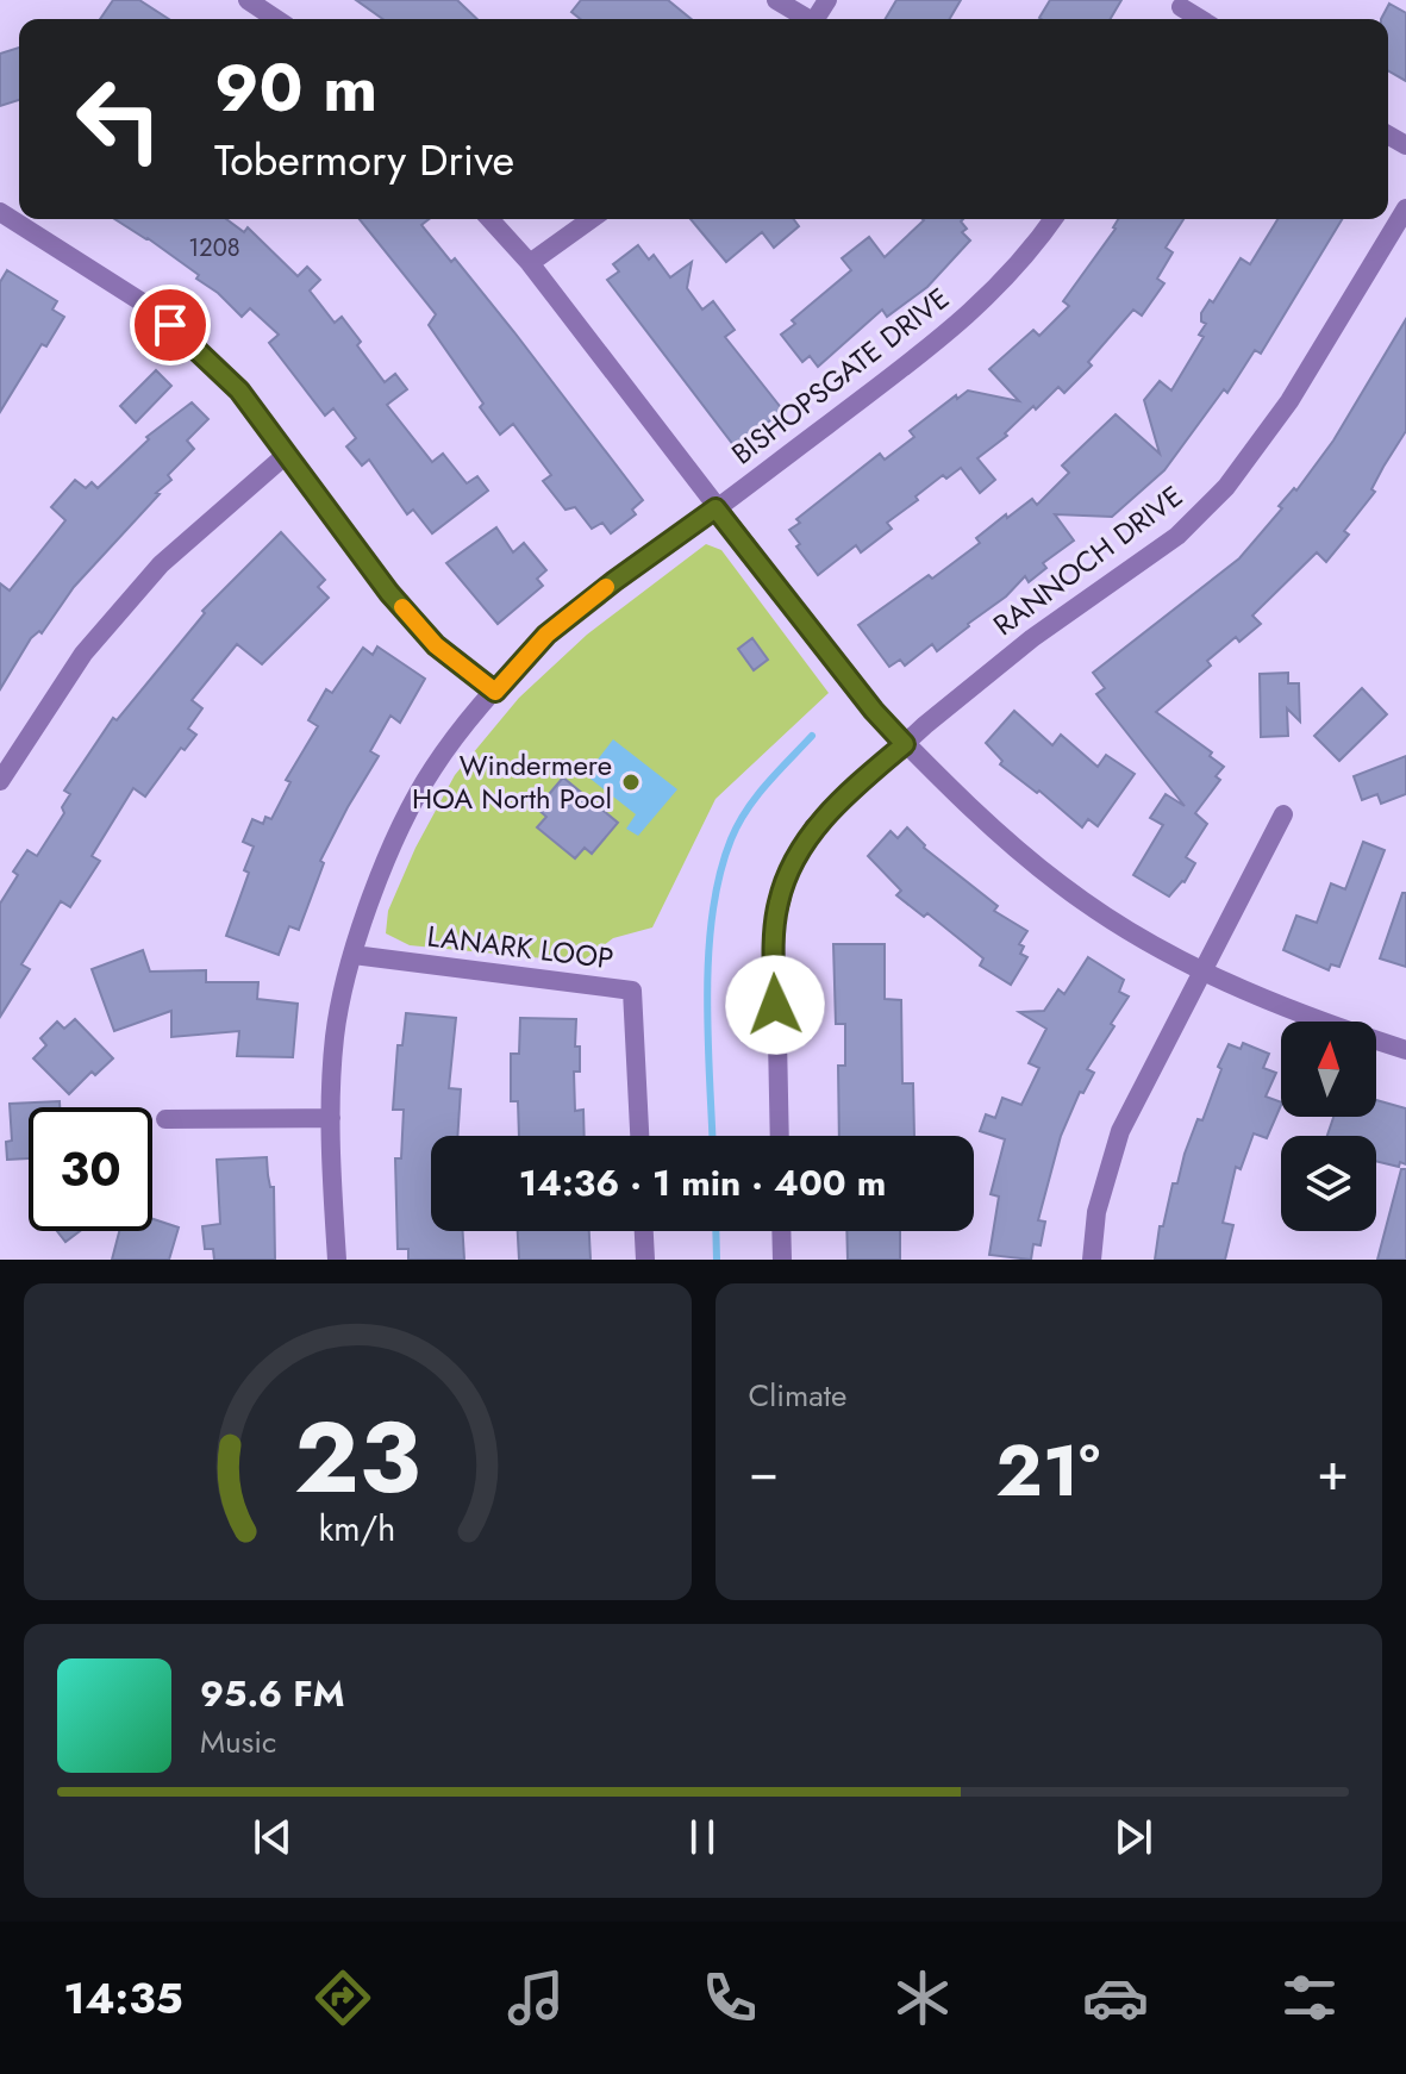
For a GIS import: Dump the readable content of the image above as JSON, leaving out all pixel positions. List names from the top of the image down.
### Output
{
  "streets": {
    "street": ["BISHOPSGATE DRIVE", "RANNOCH DRIVE", "LANARK LOOP"]
  },
  "crossings": [
    ["BISHOPSGATE DRIVE", "LANARK LOOP"]
  ],
  "places": ["Windermere HOA North Pool"],
  "house_numbers": ["1208"],
  "north": "top",
  "page": {
    "turn": ["90 m", "Tobermory Drive"],
    "limit": "30",
    "trip": "14:36 · 1 min · 400 m",
    "tile": "Climate",
    "heat": ["−", "21°", "+"],
    "song": ["95.6 FM", "Music"],
    "tabs": "14:35",
    "gauge": ["23", "km/h"]
  }
}
